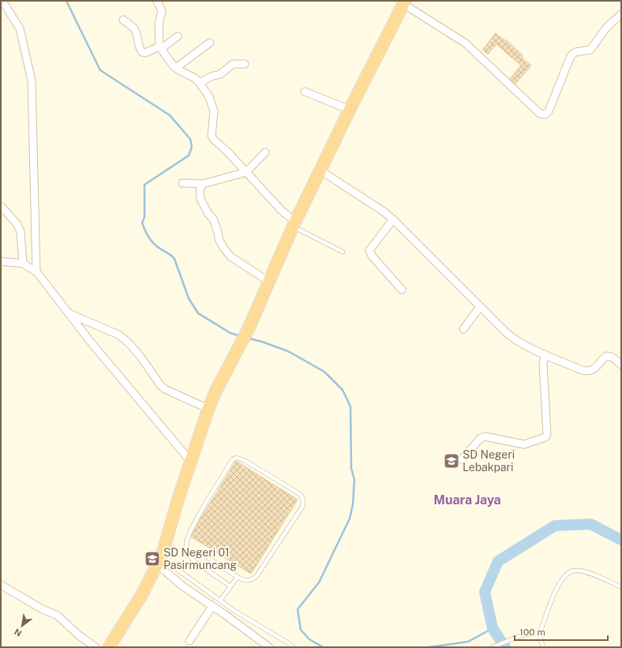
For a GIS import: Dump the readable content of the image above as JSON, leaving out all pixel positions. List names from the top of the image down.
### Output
{
  "districts": ["Muara Jaya"],
  "places": {
    "school or university": ["SD Negeri Lebakpari", "SD Negeri 01 Pasirmuncang"]
  },
  "scale_bar": "100 m",
  "north": "bottom left"
}
